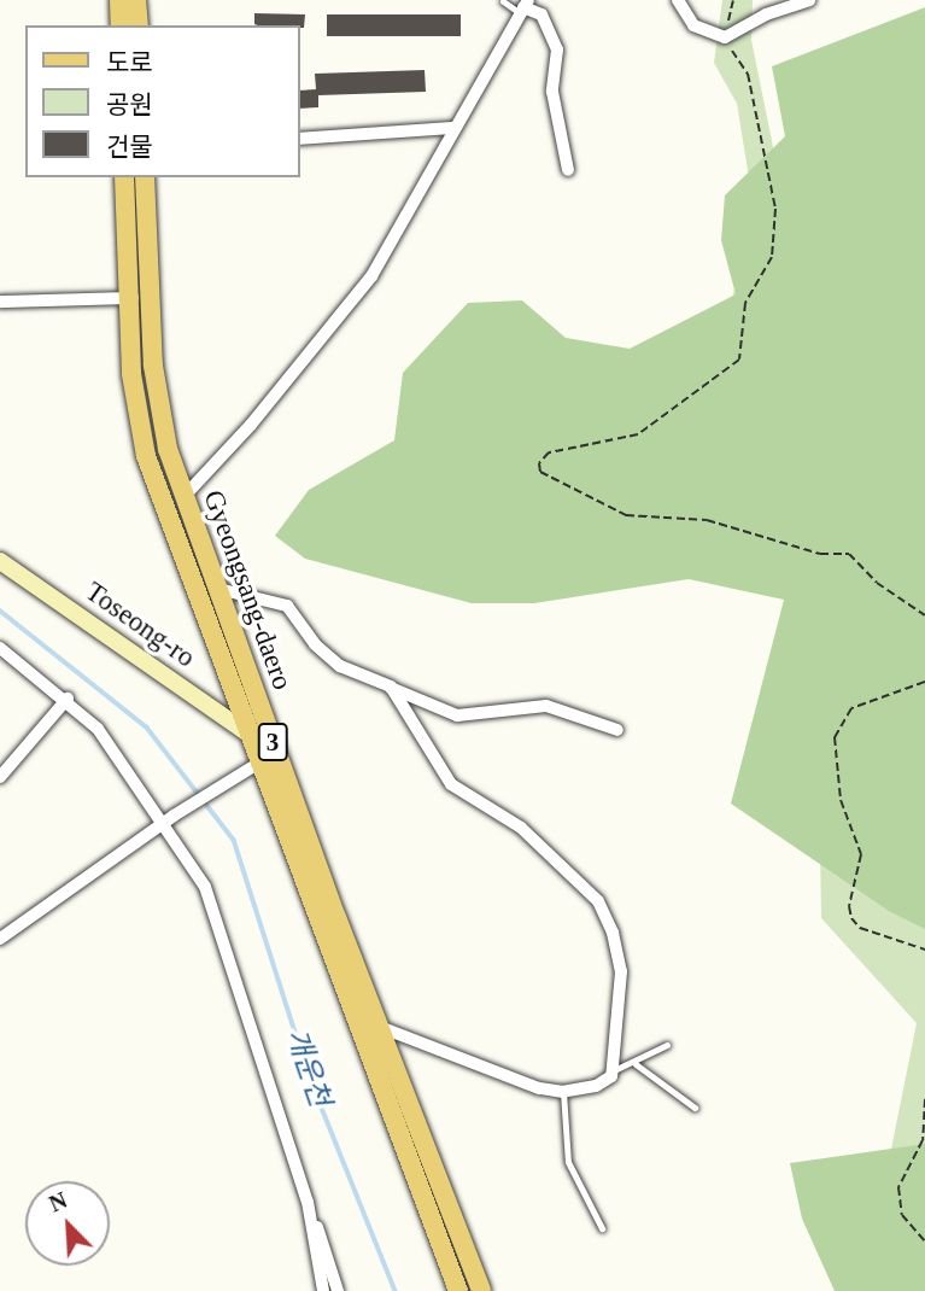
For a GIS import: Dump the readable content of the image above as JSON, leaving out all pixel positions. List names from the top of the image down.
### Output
{
  "streets": {
    "main road": ["Gyeongsang-daero", "3"],
    "street": ["Toseong-ro"]
  },
  "crossings": [
    ["Gyeongsang-daero", "Toseong-ro"]
  ],
  "water": ["개운천"],
  "legend": ["도로", "공원", "건물"],
  "north": "top left"
}
